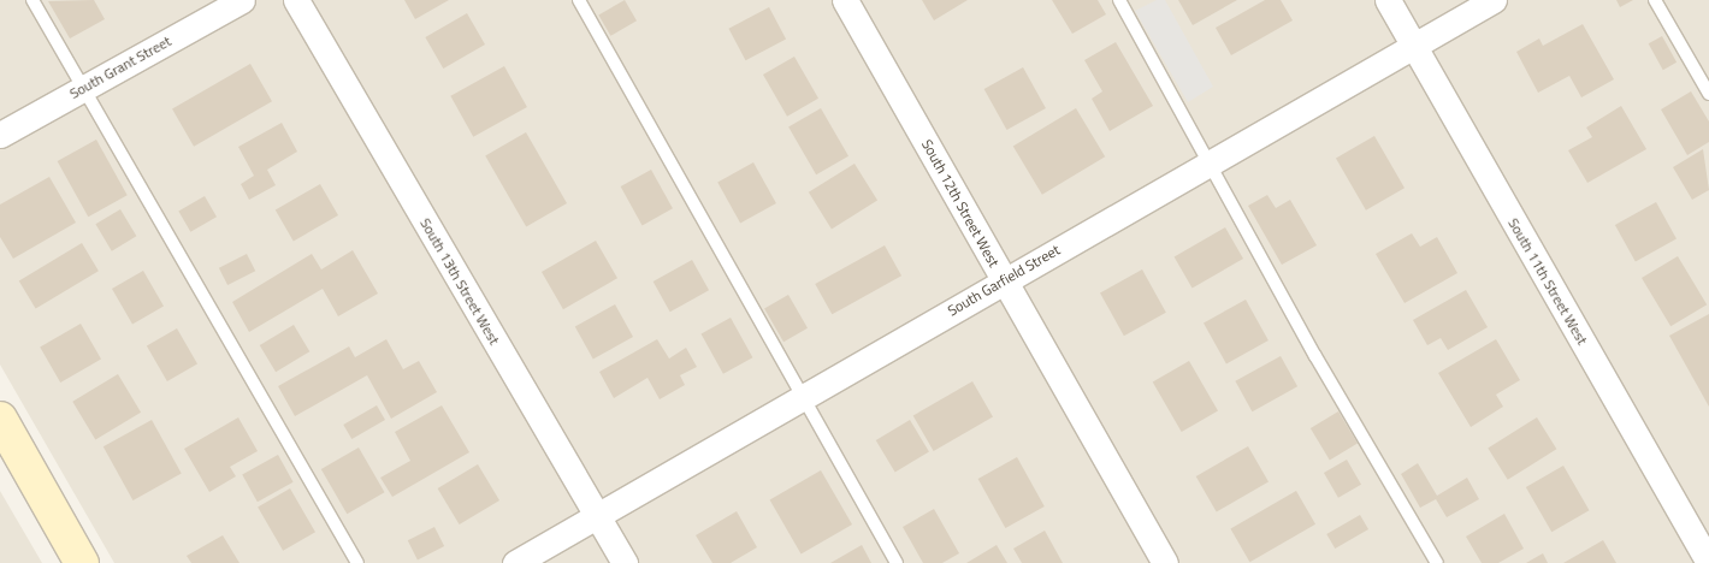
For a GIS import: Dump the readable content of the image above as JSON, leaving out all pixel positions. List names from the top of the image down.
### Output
{
  "streets": {
    "street": [
      "South Grant Street",
      "South 12th Street West",
      "South Garfield Street",
      "South 13th Street West",
      "South 11th Street West"
    ]
  },
  "crossings": [
    ["South 12th Street West", "South Garfield Street"],
    ["South Garfield Street", "South 13th Street West"],
    ["South Garfield Street", "South 11th Street West"]
  ]
}
